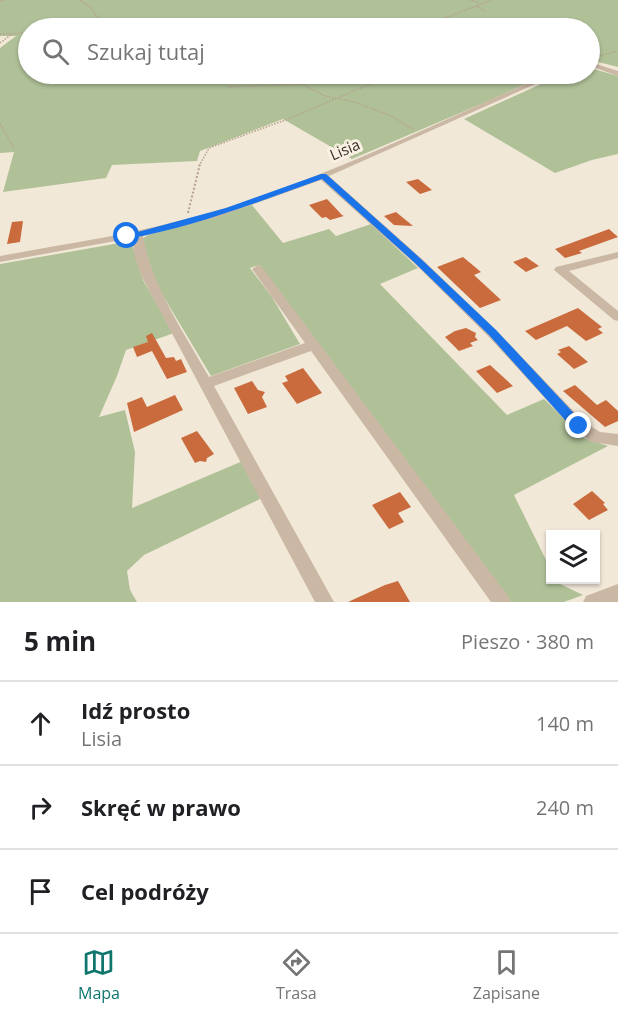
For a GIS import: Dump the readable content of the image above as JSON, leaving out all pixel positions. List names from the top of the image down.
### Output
{
  "streets": {
    "street": ["Lisia"]
  },
  "page": {
    "search": "Szukaj tutaj",
    "heading": ["5 min", "Pieszo · 380 m"],
    "list": [
      ["Idź prosto", "Lisia", "140 m"],
      ["Skręć w prawo", "240 m"],
      "Cel podróży"
    ],
    "nav": ["Mapa", "Trasa", "Zapisane"]
  }
}
